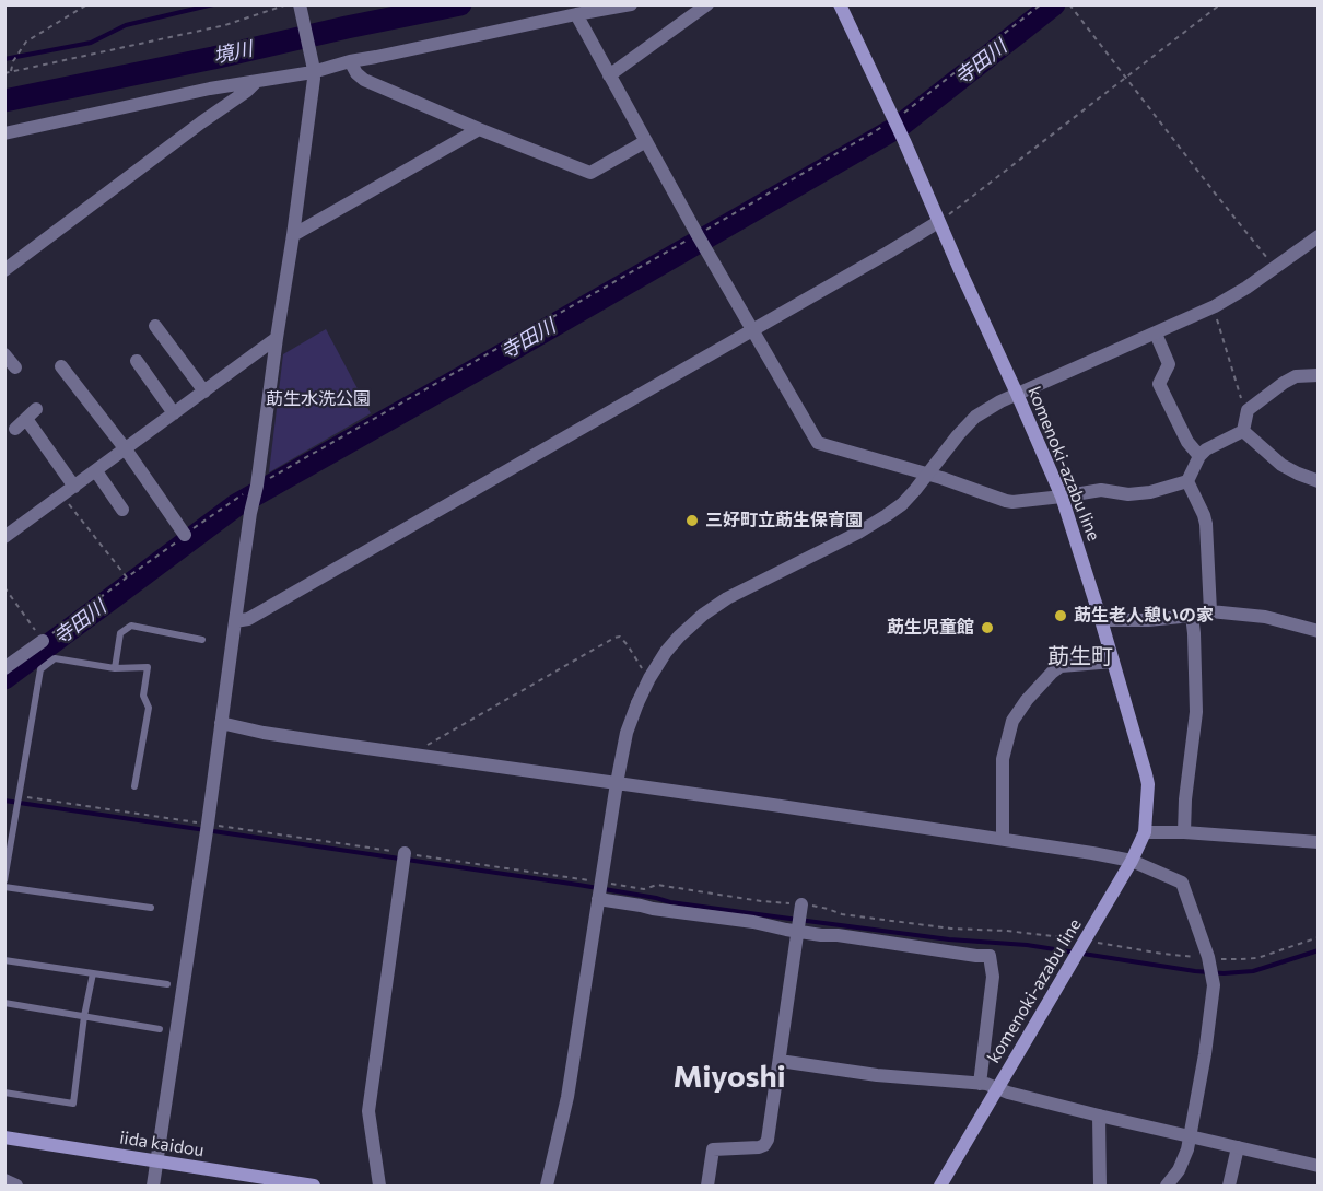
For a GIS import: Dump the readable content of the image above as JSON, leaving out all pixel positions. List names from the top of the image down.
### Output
{
  "streets": {
    "main road": ["komenoki-azabu line", "iida kaidou"]
  },
  "districts": ["莇生町", "Miyoshi"],
  "water": ["境川", "寺田川"],
  "parks": ["莇生水洗公園"],
  "places": ["三好町立莇生保育園", "莇生老人憩いの家", "莇生児童館"]
}
